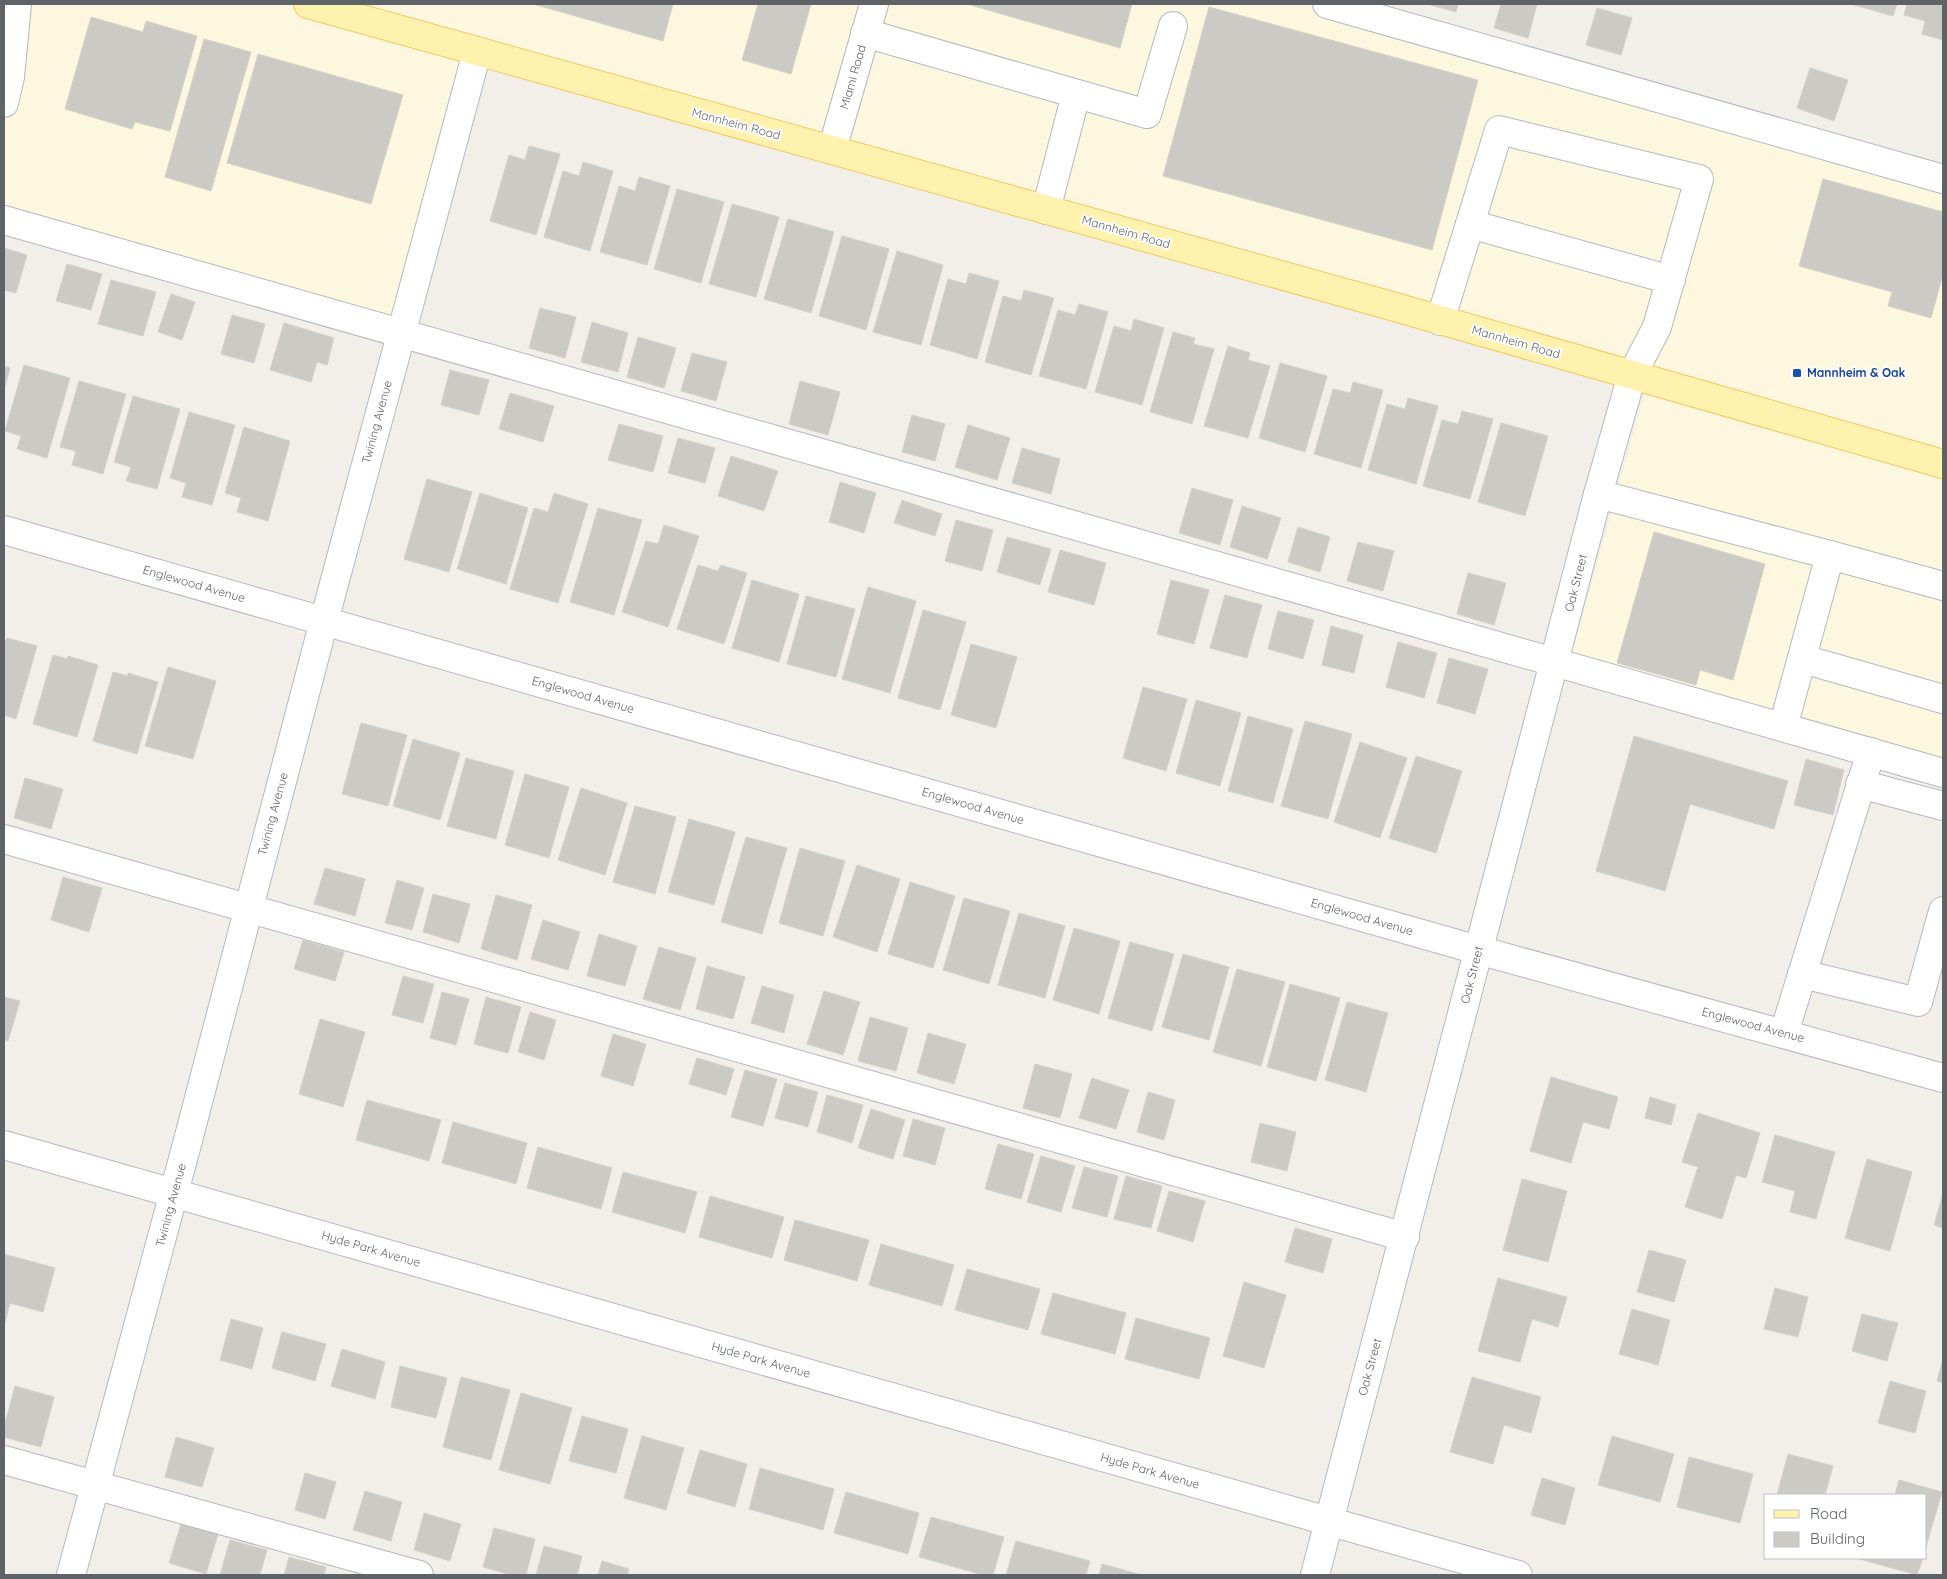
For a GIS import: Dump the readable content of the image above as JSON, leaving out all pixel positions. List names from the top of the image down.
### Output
{
  "streets": {
    "main road": ["Mannheim Road"],
    "street": [
      "Miami Road",
      "Twining Avenue",
      "Oak Street",
      "Englewood Avenue",
      "Hyde Park Avenue"
    ]
  },
  "crossings": [
    ["Miami Road", "Mannheim Road"],
    ["Mannheim Road", "Twining Avenue"],
    ["Mannheim Road", "Oak Street"],
    ["Twining Avenue", "Englewood Avenue"],
    ["Twining Avenue", "Hyde Park Avenue"],
    ["Oak Street", "Englewood Avenue"],
    ["Oak Street", "Hyde Park Avenue"]
  ],
  "places": {
    "transit": ["Mannheim & Oak"]
  },
  "legend": ["Road", "Building"]
}
